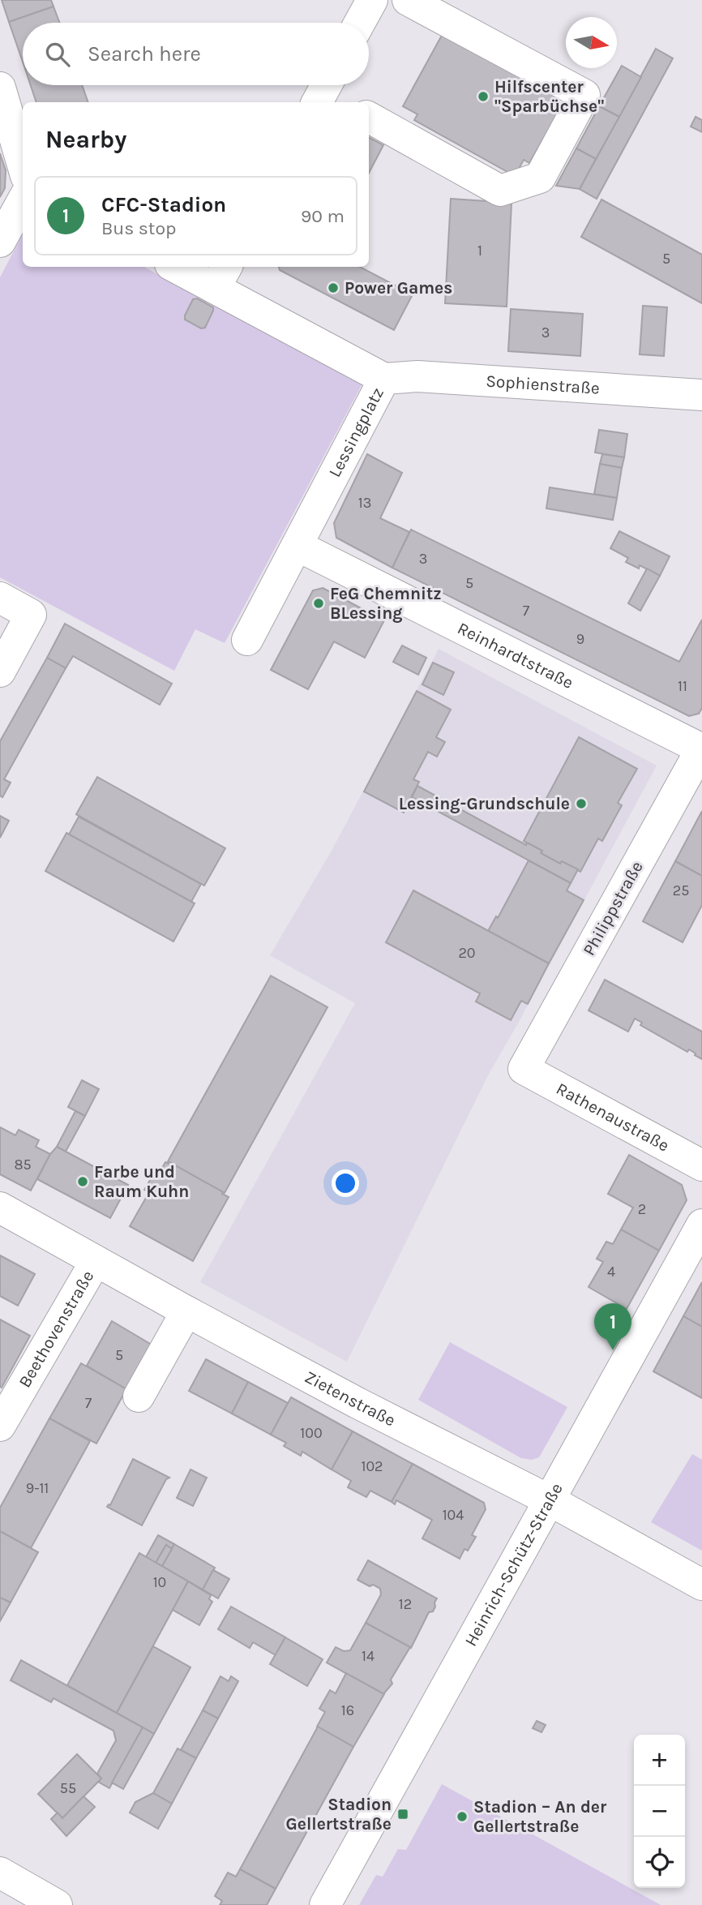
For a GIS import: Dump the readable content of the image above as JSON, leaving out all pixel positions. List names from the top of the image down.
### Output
{
  "streets": {
    "street": [
      "Sophienstraße",
      "Lessingplatz",
      "Reinhardtstraße",
      "Philippstraße",
      "Rathenaustraße",
      "Beethovenstraße",
      "Zietenstraße",
      "Heinrich-Schütz-Straße"
    ]
  },
  "crossings": [
    ["Sophienstraße", "Lessingplatz"],
    ["Lessingplatz", "Reinhardtstraße"],
    ["Reinhardtstraße", "Philippstraße"],
    ["Philippstraße", "Rathenaustraße"],
    ["Beethovenstraße", "Zietenstraße"],
    ["Zietenstraße", "Heinrich-Schütz-Straße"]
  ],
  "places": {
    "other": [
      "Hilfscenter \"Sparbüchse\"",
      "Power Games",
      "FeG Chemnitz BLessing",
      "Lessing-Grundschule",
      "Farbe und Raum Kuhn",
      "Stadion – An der Gellertstraße"
    ],
    "transit": ["Stadion Gellertstraße"]
  },
  "house_numbers": [
    "1",
    "5",
    "3",
    "13",
    "3",
    "5",
    "7",
    "9",
    "11",
    "25",
    "20",
    "85",
    "2",
    "4",
    "5",
    "7",
    "100",
    "102",
    "9-11",
    "104",
    "10",
    "12",
    "14",
    "16",
    "55"
  ],
  "north": "right",
  "page": {
    "search": "Search here",
    "heading": "Nearby",
    "list": [
      {
        "mark": "1",
        "name": "CFC-Stadion",
        "note": "Bus stop",
        "value": "90 m"
      }
    ],
    "pins": "1",
    "map_buttons": ["+", "−"]
  }
}
